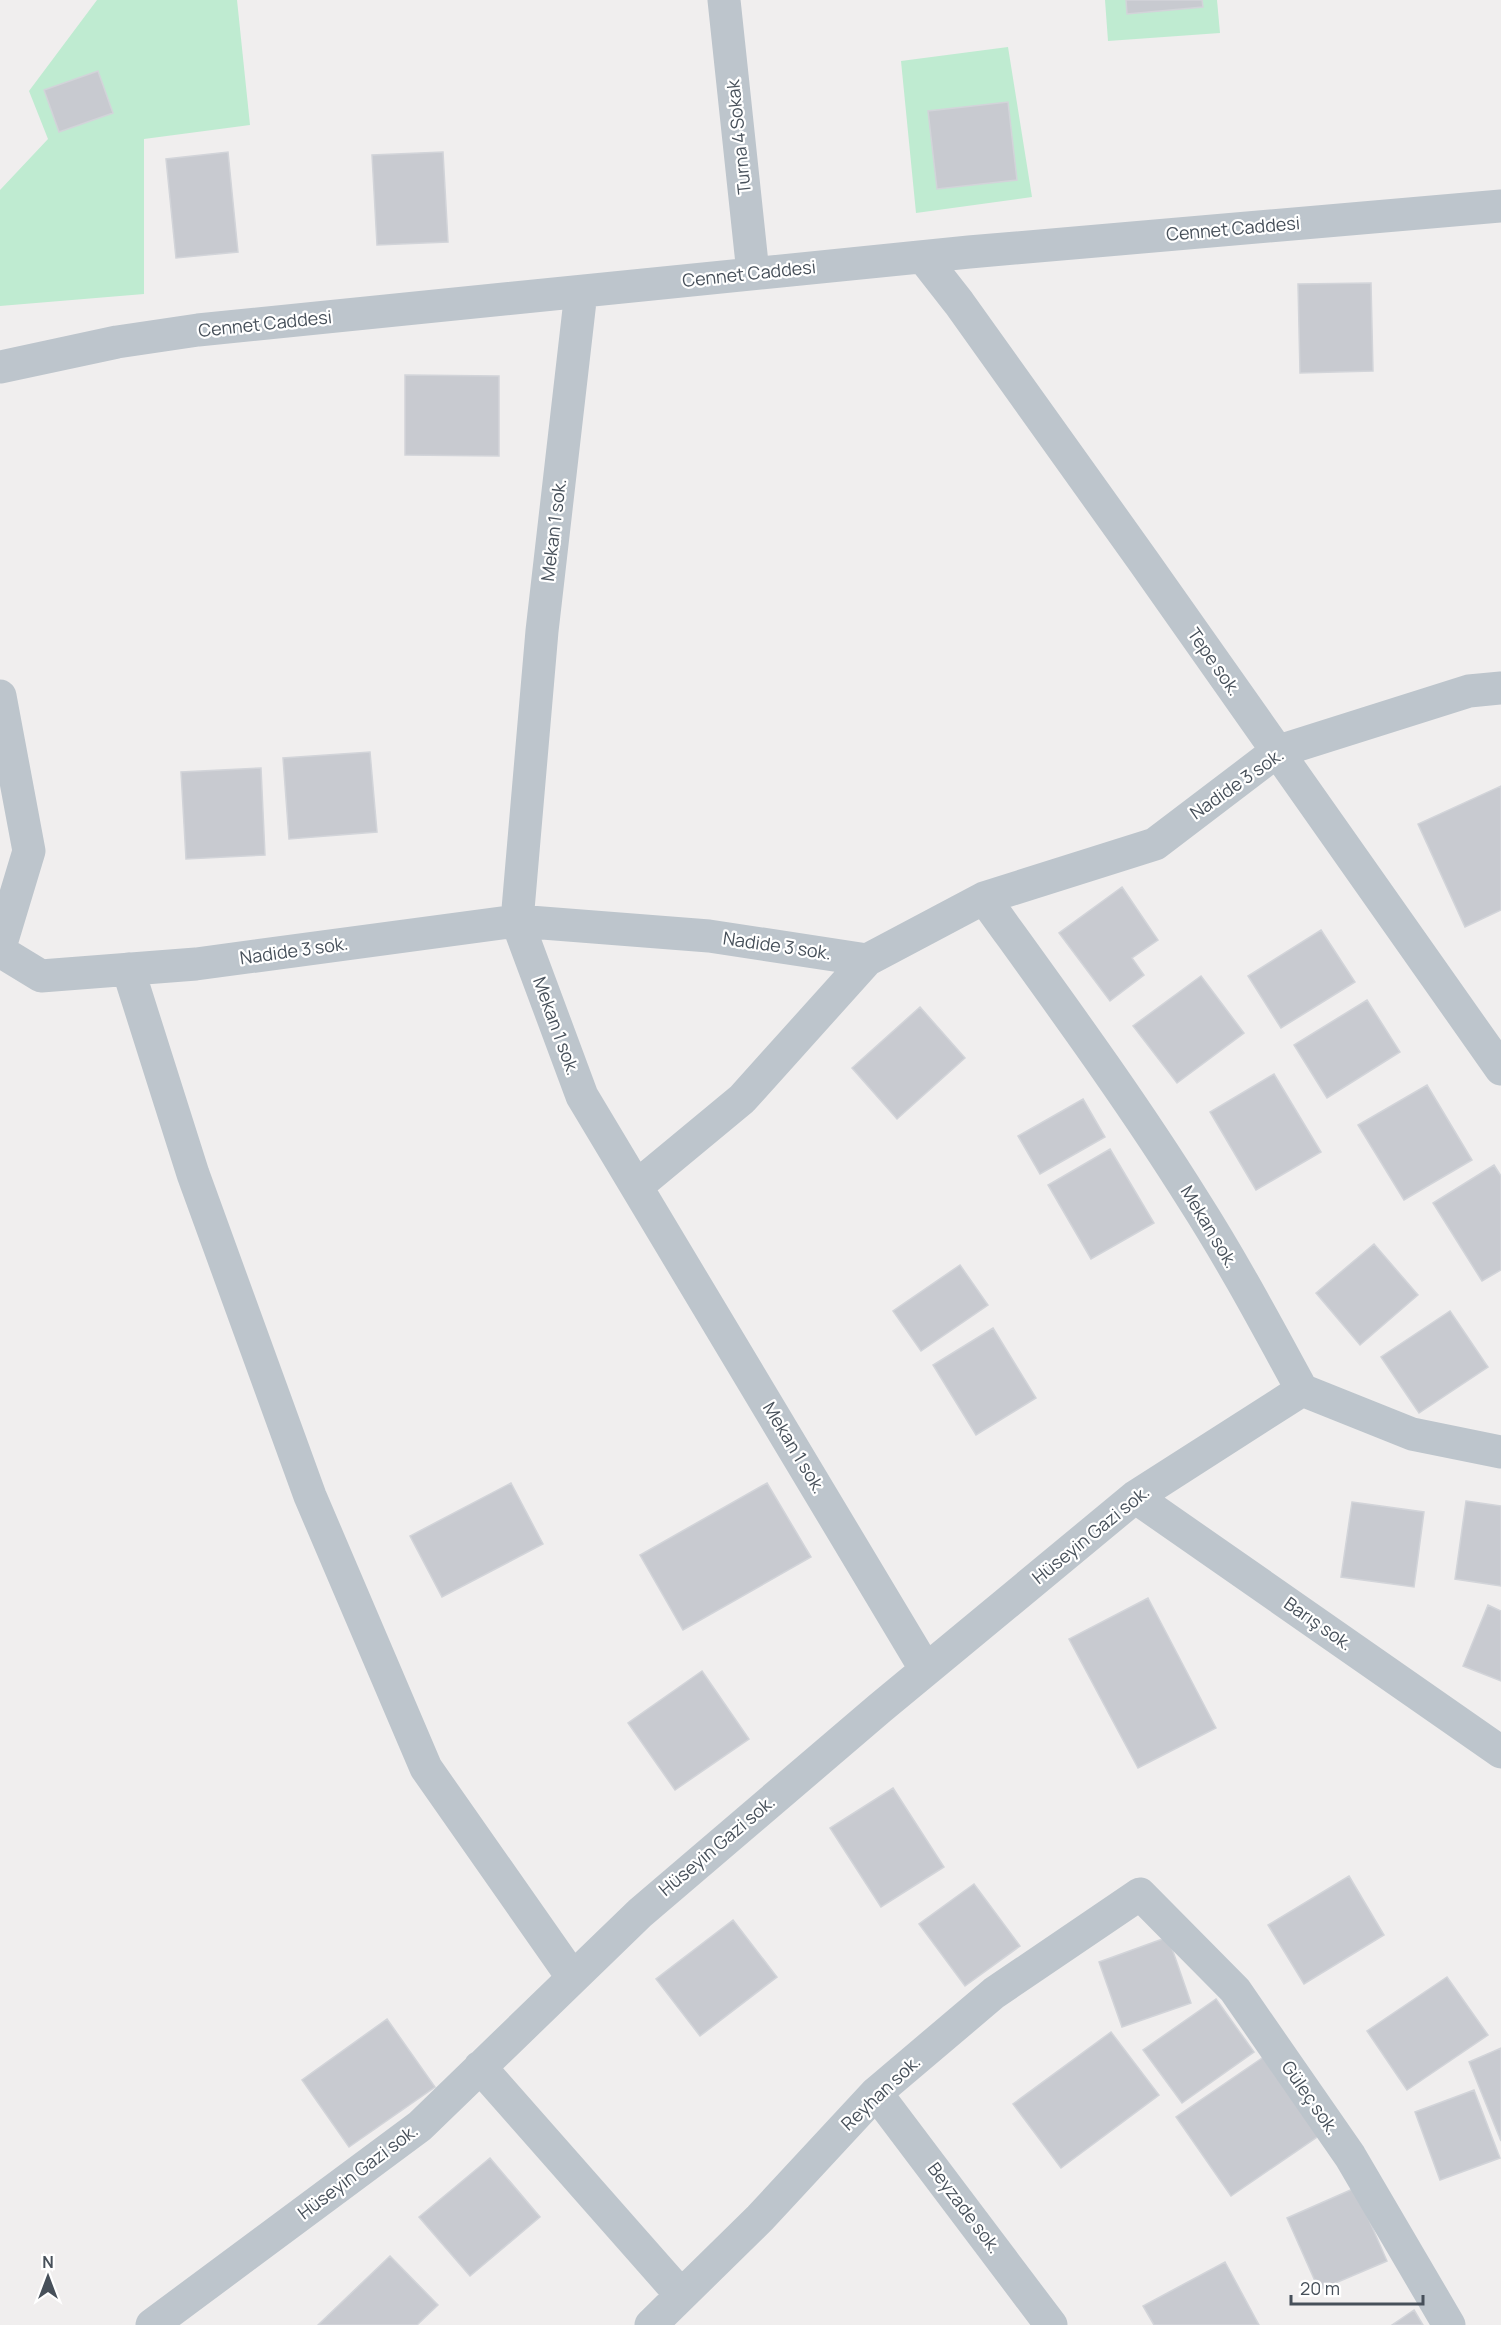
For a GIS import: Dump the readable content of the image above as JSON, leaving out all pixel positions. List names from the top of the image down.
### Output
{
  "streets": {
    "street": [
      "Turna 4 Sokak",
      "Cennet Caddesi",
      "Mekan 1 sok.",
      "Tepe sok.",
      "Nadide 3 sok.",
      "Mekan sok.",
      "Hüseyin Gazi sok.",
      "Barış sok.",
      "Reyhan sok.",
      "Güleç sok.",
      "Beyzade sok."
    ]
  },
  "crossings": [
    ["Turna 4 Sokak", "Cennet Caddesi"],
    ["Cennet Caddesi", "Mekan 1 sok."],
    ["Cennet Caddesi", "Tepe sok."],
    ["Mekan 1 sok.", "Nadide 3 sok."],
    ["Mekan 1 sok.", "Hüseyin Gazi sok."],
    ["Tepe sok.", "Nadide 3 sok."],
    ["Nadide 3 sok.", "Mekan sok."],
    ["Mekan sok.", "Hüseyin Gazi sok."],
    ["Hüseyin Gazi sok.", "Barış sok."],
    ["Reyhan sok.", "Güleç sok."],
    ["Reyhan sok.", "Beyzade sok."]
  ],
  "scale_bar": "20 m",
  "north": "top"
}
